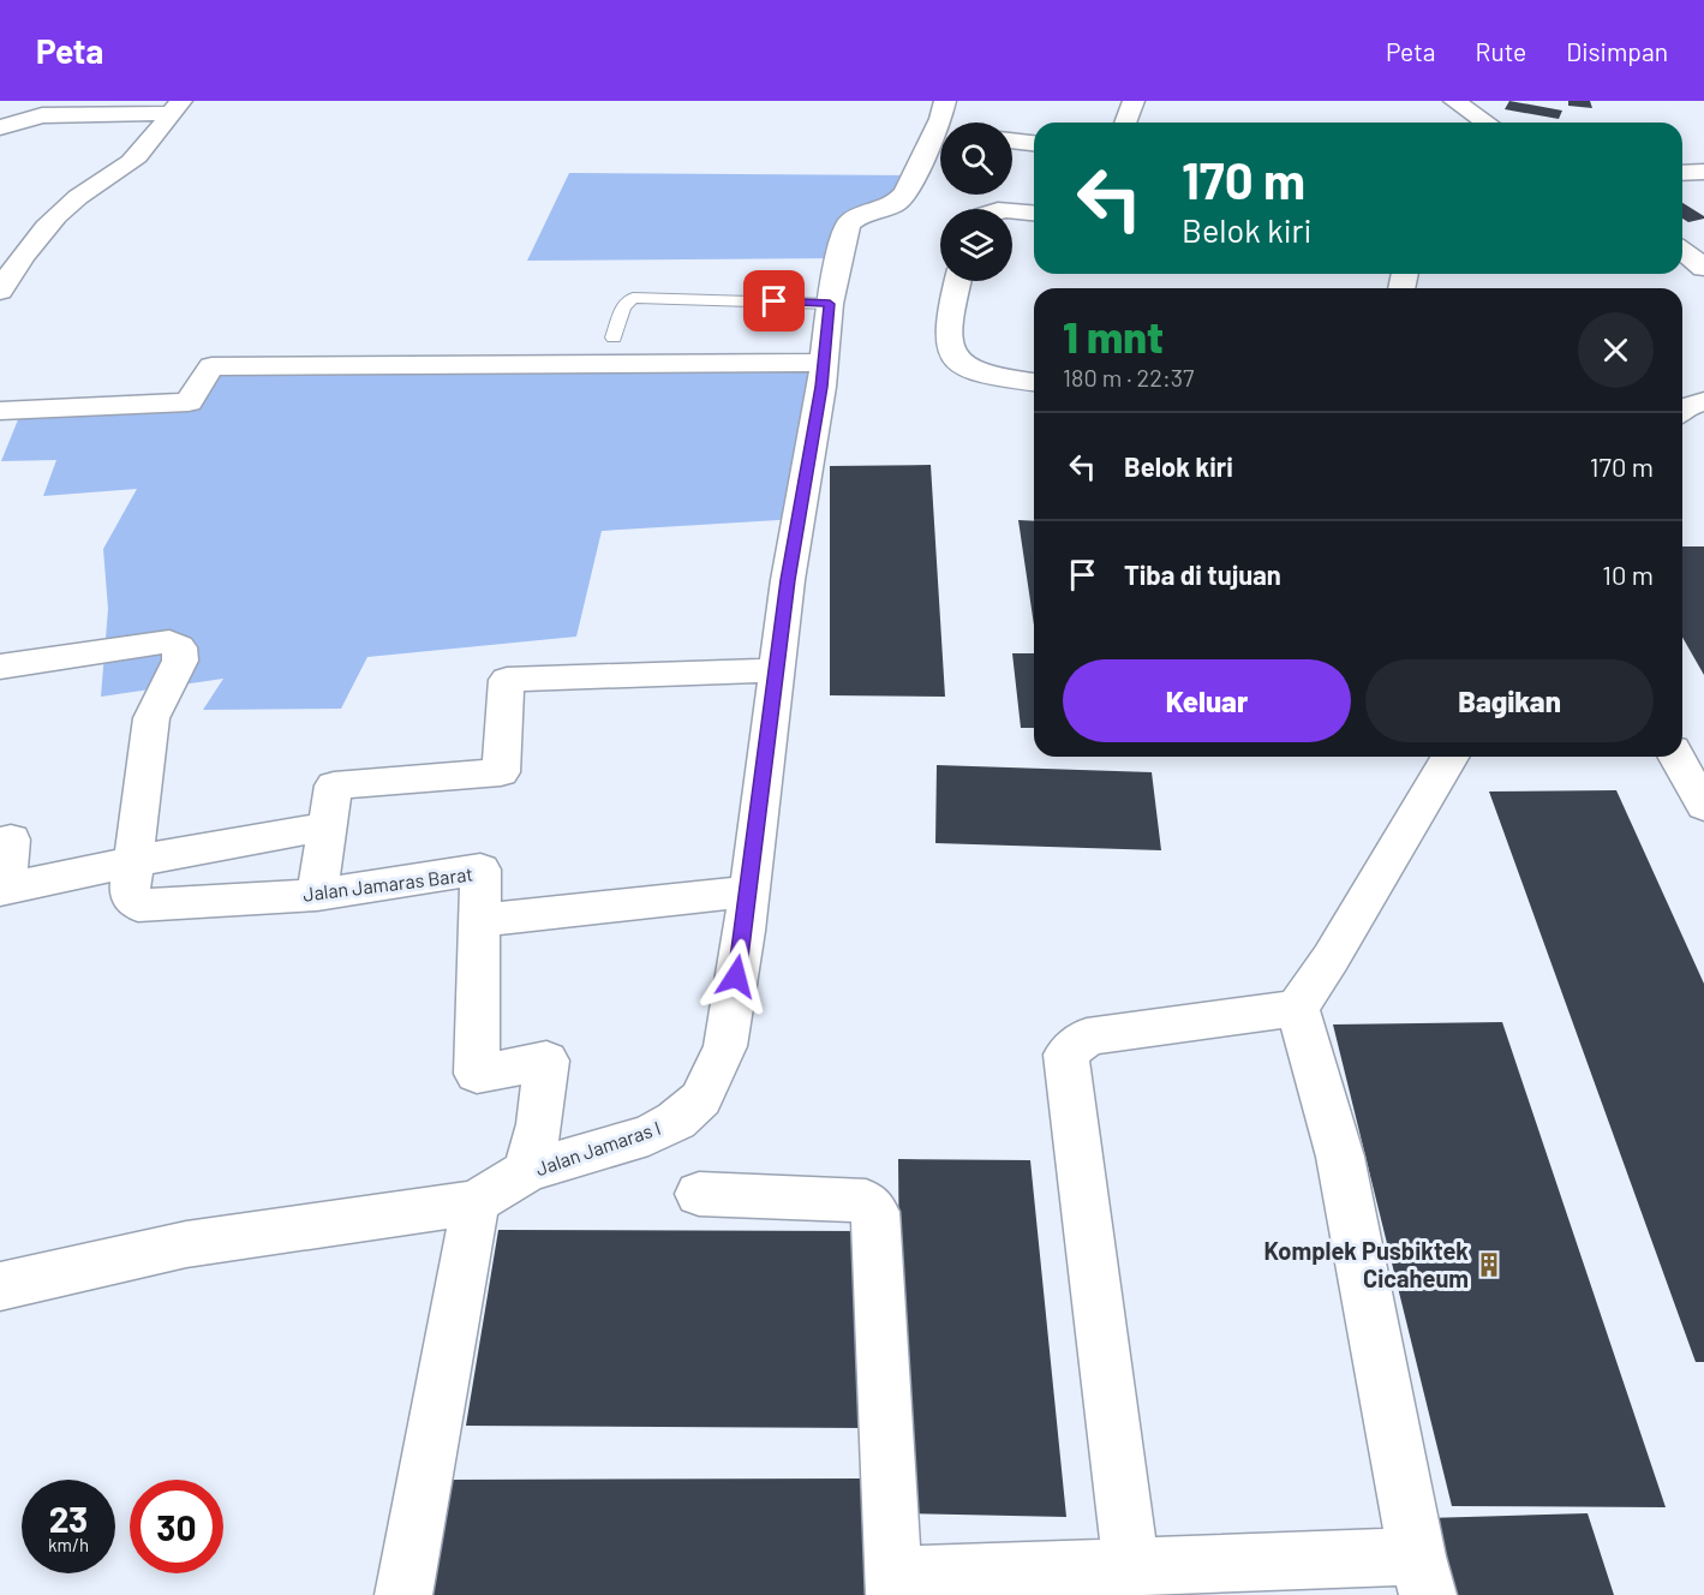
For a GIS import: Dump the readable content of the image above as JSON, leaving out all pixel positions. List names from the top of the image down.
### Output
{
  "streets": {
    "street": ["Jalan Jamaras Barat", "Jalan Jamaras I"]
  },
  "crossings": [
    ["Jalan Jamaras Barat", "Jalan Jamaras I"]
  ],
  "places": {
    "building": ["Komplek Pusbiktek Cicaheum"]
  },
  "page": {
    "header": "Peta",
    "nav": ["Peta", "Rute", "Disimpan"],
    "turn": ["170 m", "Belok kiri"],
    "heading": ["1 mnt", "180 m · 22:37"],
    "list": [
      {
        "name": "Belok kiri",
        "value": "170 m"
      },
      {
        "name": "Tiba di tujuan",
        "value": "10 m"
      }
    ],
    "buttons": ["Keluar", "Bagikan"],
    "speed": "23 km/h",
    "limit": "30"
  }
}
